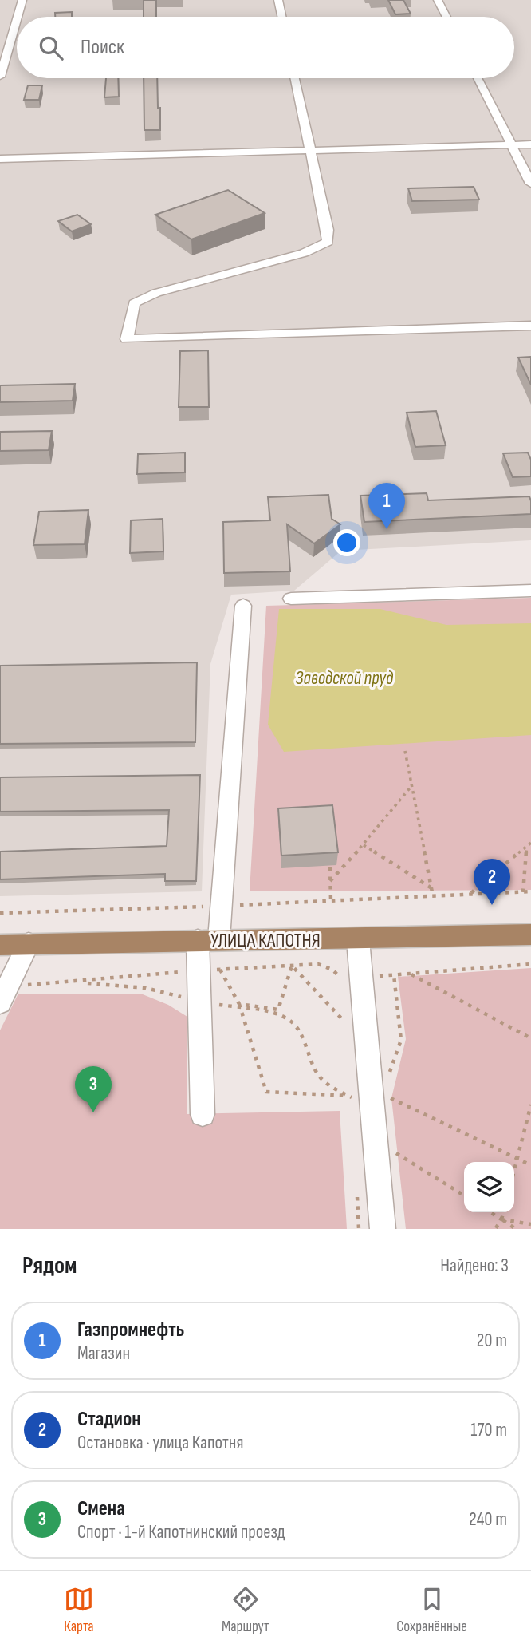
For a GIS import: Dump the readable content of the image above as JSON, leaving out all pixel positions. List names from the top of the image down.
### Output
{
  "streets": {
    "main road": ["УЛИЦА КАПОТНЯ"]
  },
  "water": ["Заводской пруд"],
  "page": {
    "search": "Поиск",
    "pins": ["1", "2", "3"],
    "heading": ["Рядом", "Найдено: 3"],
    "list": [
      {
        "mark": "1",
        "name": "Газпромнефть",
        "note": "Магазин",
        "value": "20 m"
      },
      {
        "mark": "2",
        "name": "Стадион",
        "note": "Остановка · улица Капотня",
        "value": "170 m"
      },
      {
        "mark": "3",
        "name": "Смена",
        "note": "Спорт · 1-й Капотнинский проезд",
        "value": "240 m"
      }
    ],
    "nav": ["Карта", "Маршрут", "Сохранённые"]
  }
}
